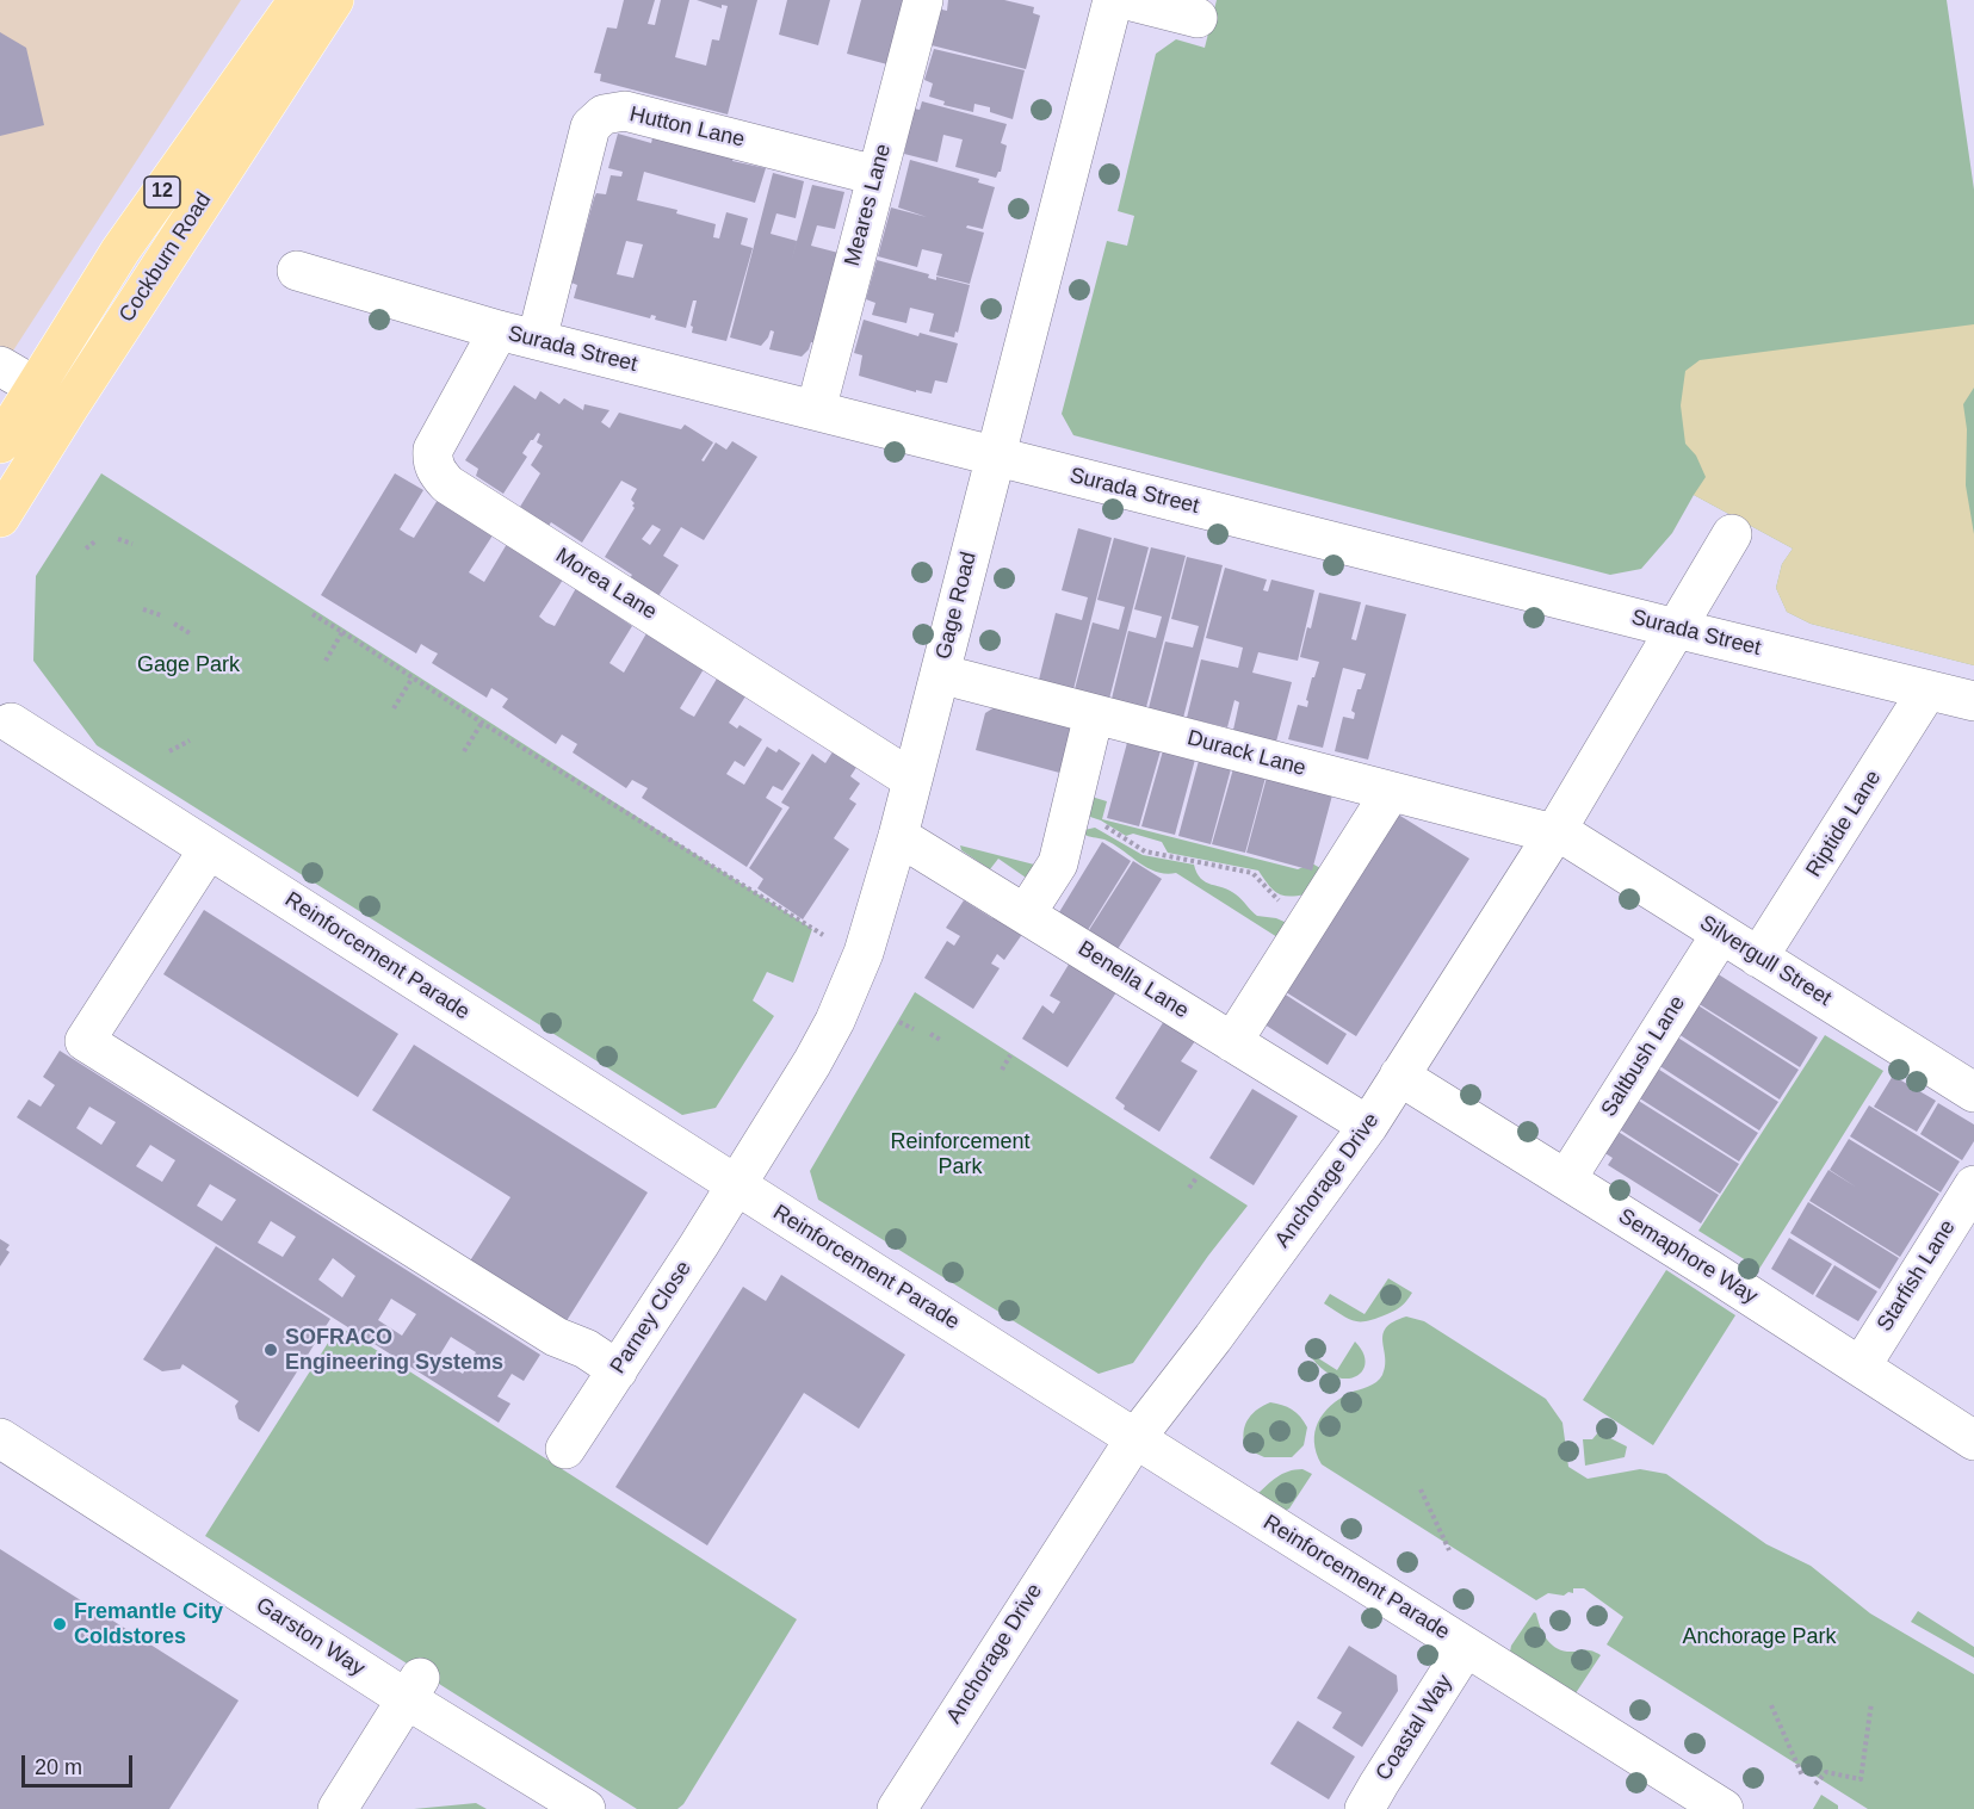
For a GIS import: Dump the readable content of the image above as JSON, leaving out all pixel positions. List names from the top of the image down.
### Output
{
  "streets": {
    "main road": ["12", "Cockburn Road"],
    "street": [
      "Hutton Lane",
      "Meares Lane",
      "Surada Street",
      "Morea Lane",
      "Gage Road",
      "Durack Lane",
      "Riptide Lane",
      "Reinforcement Parade",
      "Silvergull Street",
      "Benella Lane",
      "Saltbush Lane",
      "Anchorage Drive",
      "Semaphore Way",
      "Starfish Lane",
      "Parney Close",
      "Garston Way",
      "Coastal Way"
    ]
  },
  "crossings": [
    ["Hutton Lane", "Meares Lane"],
    ["Hutton Lane", "Surada Street"],
    ["Meares Lane", "Surada Street"],
    ["Surada Street", "Morea Lane"],
    ["Surada Street", "Gage Road"],
    ["Surada Street", "Riptide Lane"],
    ["Surada Street", "Anchorage Drive"],
    ["Morea Lane", "Gage Road"],
    ["Gage Road", "Durack Lane"],
    ["Gage Road", "Reinforcement Parade"],
    ["Gage Road", "Benella Lane"],
    ["Gage Road", "Parney Close"],
    ["Durack Lane", "Silvergull Street"],
    ["Durack Lane", "Anchorage Drive"],
    ["Riptide Lane", "Silvergull Street"],
    ["Reinforcement Parade", "Anchorage Drive"],
    ["Reinforcement Parade", "Parney Close"],
    ["Reinforcement Parade", "Coastal Way"],
    ["Silvergull Street", "Saltbush Lane"],
    ["Silvergull Street", "Anchorage Drive"],
    ["Benella Lane", "Anchorage Drive"],
    ["Saltbush Lane", "Semaphore Way"],
    ["Anchorage Drive", "Semaphore Way"],
    ["Semaphore Way", "Starfish Lane"]
  ],
  "parks": ["Gage Park", "Reinforcement Park", "Anchorage Park"],
  "places": ["SOFRACO Engineering Systems", "Fremantle City Coldstores"],
  "scale_bar": "20 m"
}
